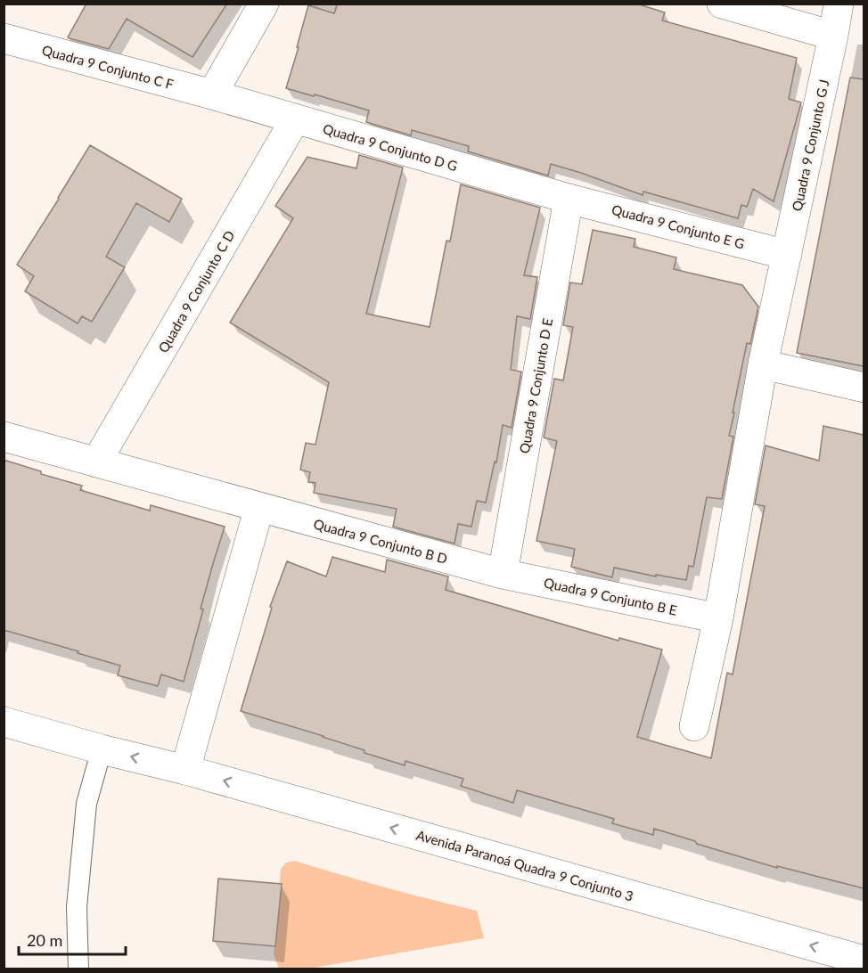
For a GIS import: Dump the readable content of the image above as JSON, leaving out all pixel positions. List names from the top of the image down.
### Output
{
  "streets": {
    "street": [
      "Quadra 9 Conjunto C F",
      "Quadra 9 Conjunto G J",
      "Quadra 9 Conjunto D G",
      "Quadra 9 Conjunto E G",
      "Quadra 9 Conjunto C D",
      "Quadra 9 Conjunto D E",
      "Quadra 9 Conjunto B D",
      "Quadra 9 Conjunto B E",
      "Avenida Paranoá Quadra 9 Conjunto 3"
    ]
  },
  "crossings": [
    ["Quadra 9 Conjunto C F", "Quadra 9 Conjunto D G"],
    ["Quadra 9 Conjunto G J", "Quadra 9 Conjunto E G"],
    ["Quadra 9 Conjunto G J", "Quadra 9 Conjunto B E"],
    ["Quadra 9 Conjunto D G", "Quadra 9 Conjunto E G"],
    ["Quadra 9 Conjunto D G", "Quadra 9 Conjunto C D"],
    ["Quadra 9 Conjunto D G", "Quadra 9 Conjunto D E"],
    ["Quadra 9 Conjunto E G", "Quadra 9 Conjunto D E"],
    ["Quadra 9 Conjunto C D", "Quadra 9 Conjunto B D"],
    ["Quadra 9 Conjunto D E", "Quadra 9 Conjunto B D"],
    ["Quadra 9 Conjunto D E", "Quadra 9 Conjunto B E"],
    ["Quadra 9 Conjunto B D", "Quadra 9 Conjunto B E"]
  ],
  "one_way": ["Avenida Paranoá Quadra 9 Conjunto 3"],
  "scale_bar": "20 m"
}
